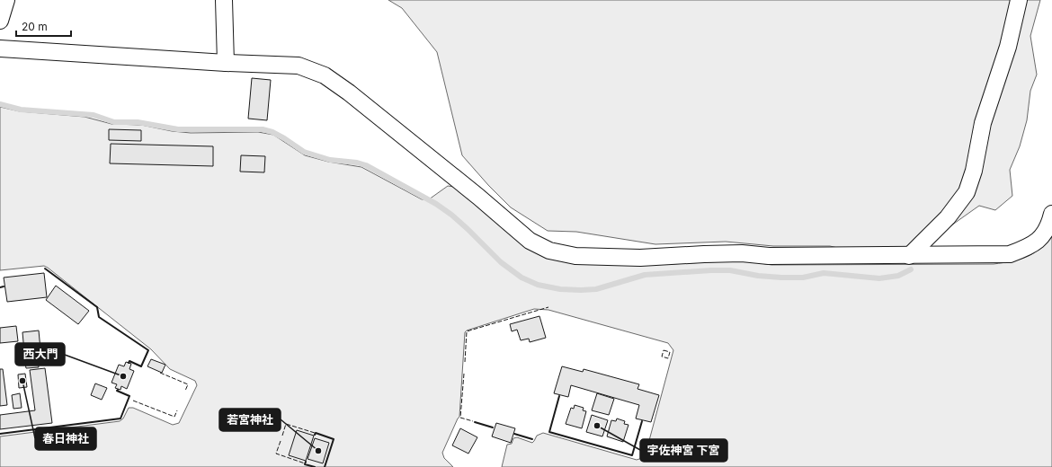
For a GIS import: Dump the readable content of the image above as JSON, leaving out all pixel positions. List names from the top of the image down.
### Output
{
  "places": [
    "西大門",
    "春日神社",
    "宇佐神宮 下宮",
    "若宮神社"
  ],
  "scale_bar": "20 m"
}
